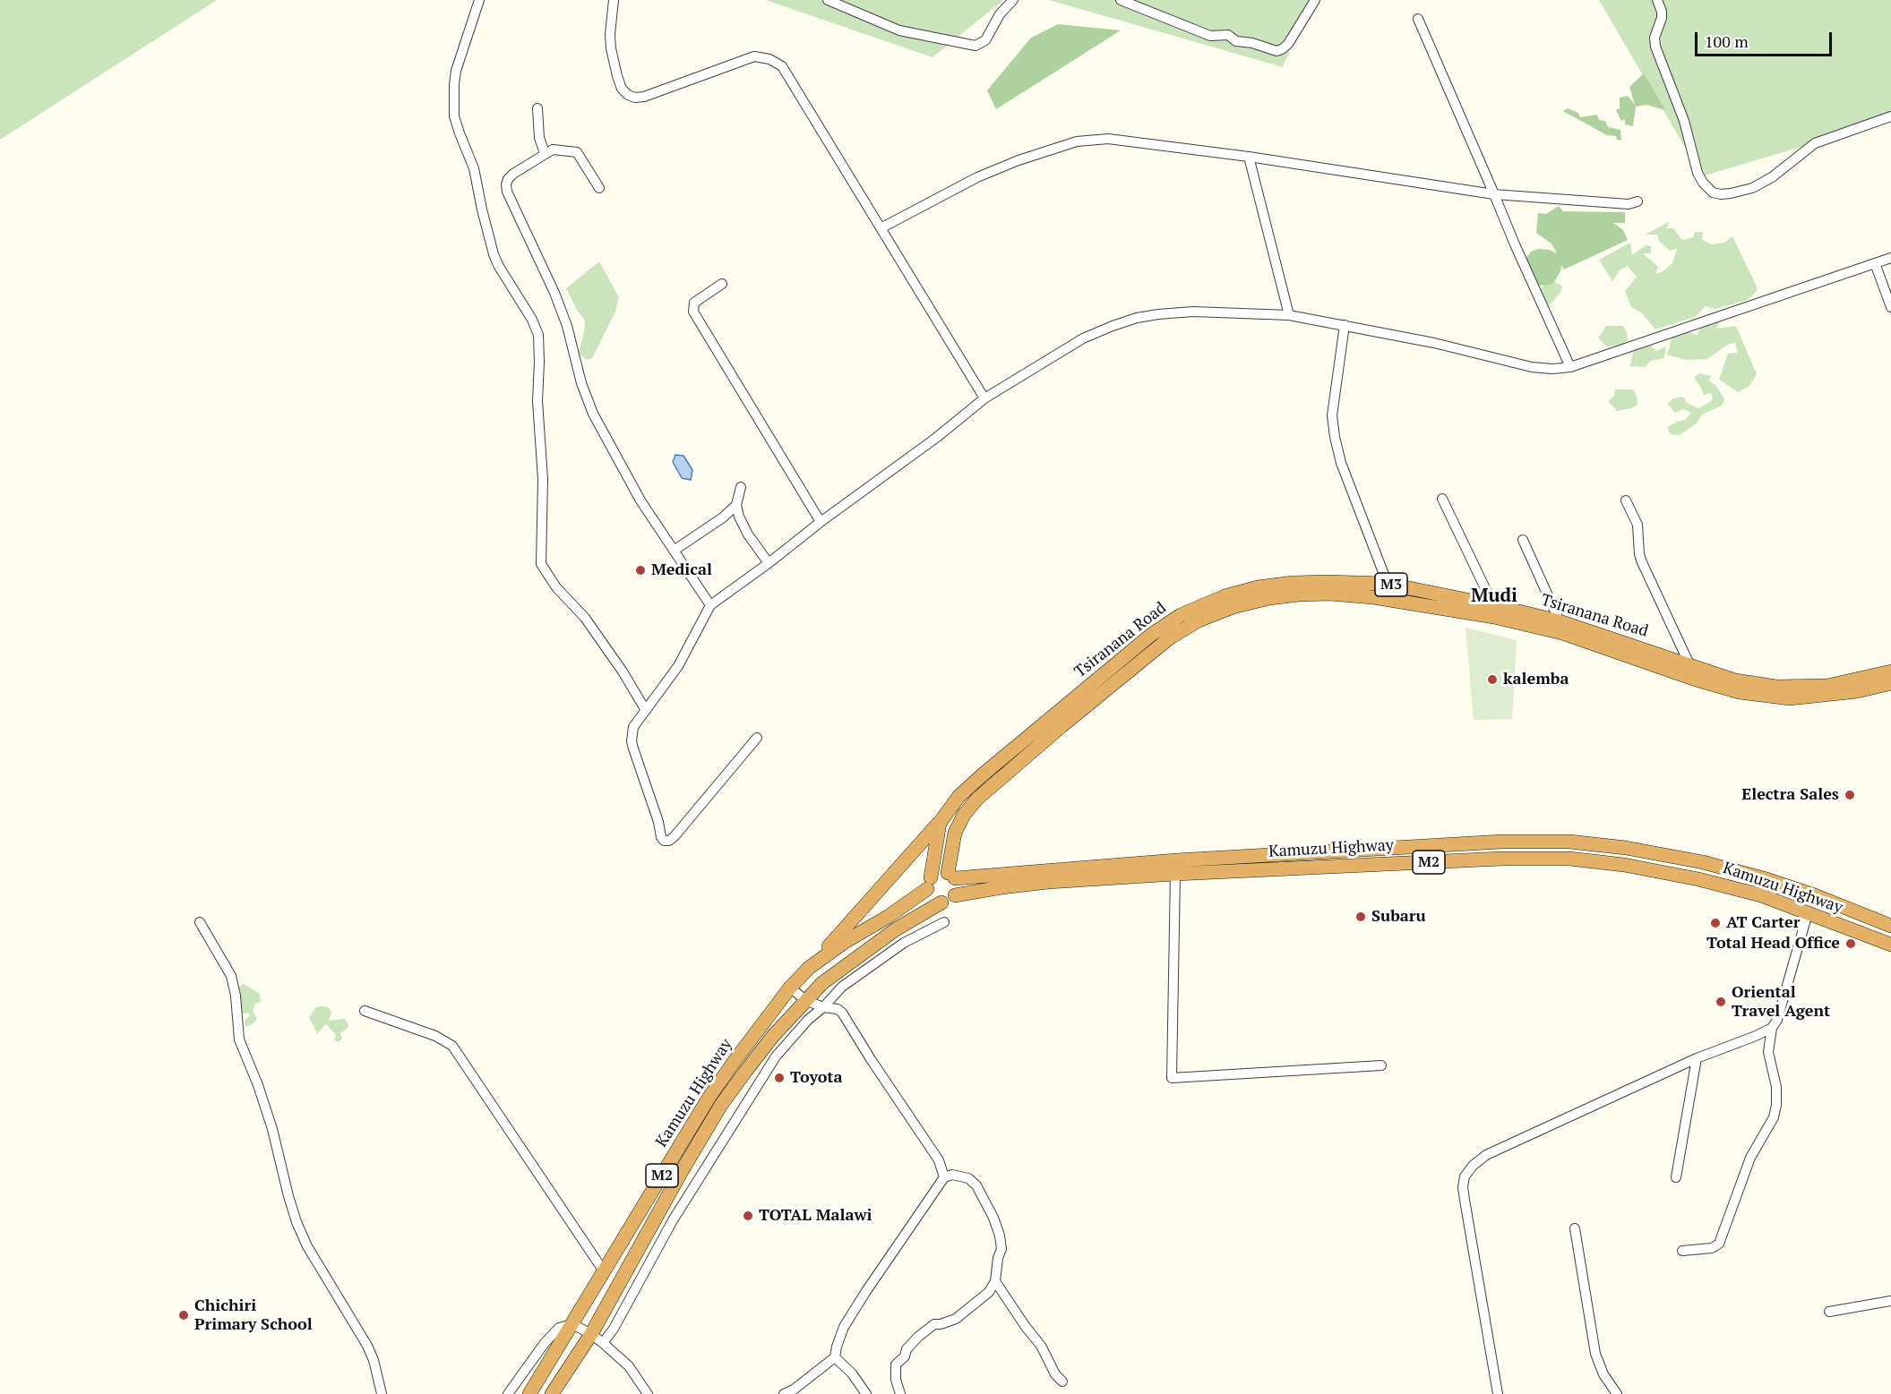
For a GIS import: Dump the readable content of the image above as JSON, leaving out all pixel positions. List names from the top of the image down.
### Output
{
  "streets": {
    "highway": [
      "M3",
      "Tsiranana Road",
      "Kamuzu Highway",
      "M2"
    ]
  },
  "crossings": [
    ["Tsiranana Road", "Kamuzu Highway"],
    ["Tsiranana Road", "M2"],
    ["Kamuzu Highway", "M2"]
  ],
  "districts": ["Mudi"],
  "places": [
    "Medical",
    "kalemba",
    "Electra Sales",
    "Subaru",
    "AT Carter",
    "Total Head Office",
    "Oriental Travel Agent",
    "Toyota",
    "TOTAL Malawi",
    "Chichiri Primary School"
  ],
  "scale_bar": "100 m"
}
